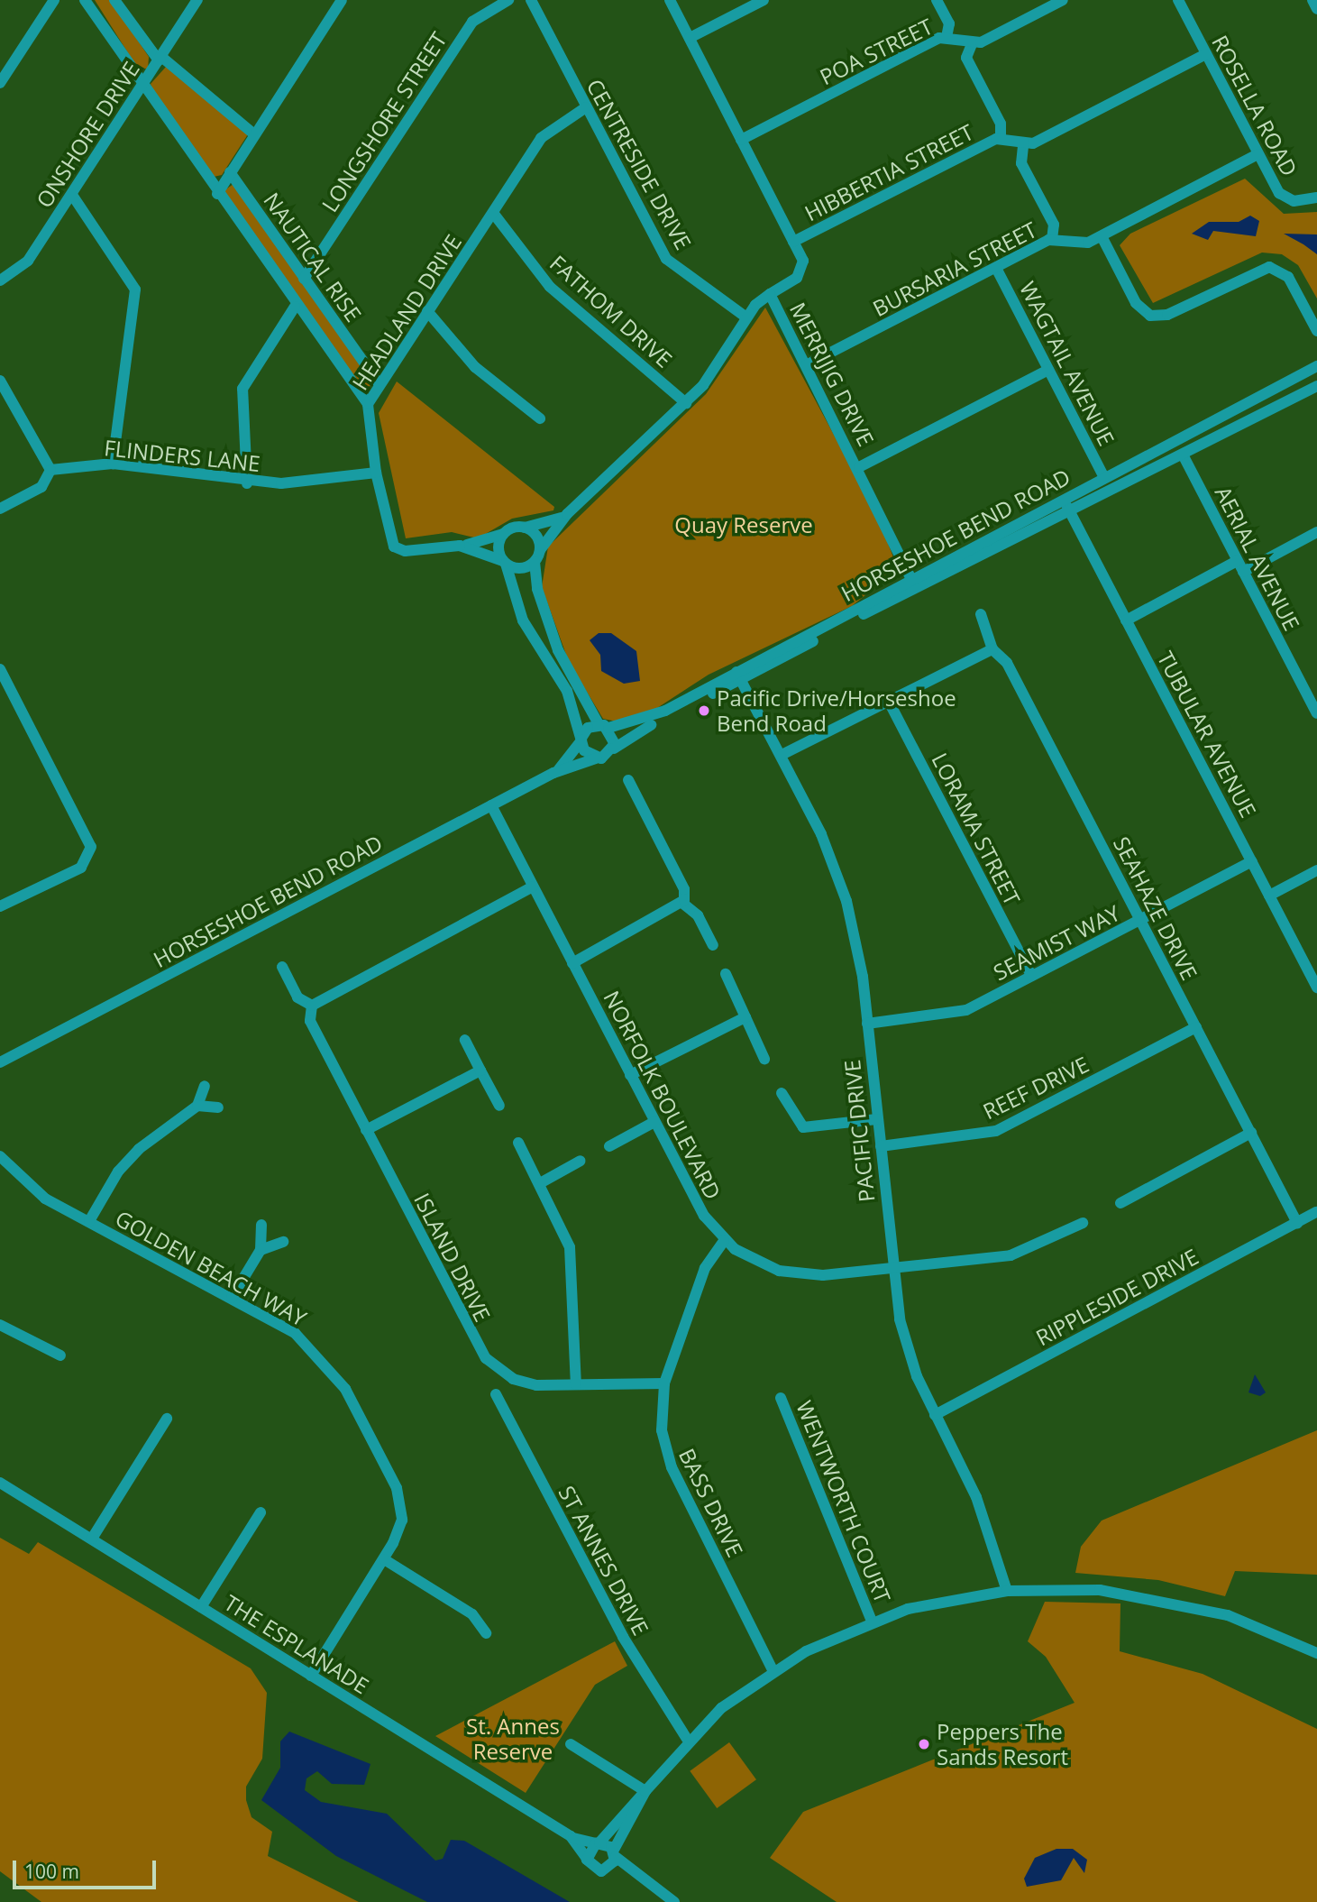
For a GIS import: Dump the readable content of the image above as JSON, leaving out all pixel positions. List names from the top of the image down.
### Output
{
  "streets": {
    "street": [
      "POA STREET",
      "ROSELLA ROAD",
      "LONGSHORE STREET",
      "ONSHORE DRIVE",
      "CENTRESIDE DRIVE",
      "HIBBERTIA STREET",
      "NAUTICAL RISE",
      "BURSARIA STREET",
      "FATHOM DRIVE",
      "HEADLAND DRIVE",
      "WAGTAIL AVENUE",
      "MERRIJIG DRIVE",
      "FLINDERS LANE",
      "HORSESHOE BEND ROAD",
      "AERIAL AVENUE",
      "TUBULAR AVENUE",
      "LORAMA STREET",
      "SEAHAZE DRIVE",
      "SEAMIST WAY",
      "REEF DRIVE",
      "NORFOLK BOULEVARD",
      "PACIFIC DRIVE",
      "ISLAND DRIVE",
      "GOLDEN BEACH WAY",
      "RIPPLESIDE DRIVE",
      "WENTWORTH COURT",
      "BASS DRIVE",
      "ST ANNES DRIVE",
      "THE ESPLANADE"
    ]
  },
  "crossings": [
    ["POA STREET", "MERRIJIG DRIVE"],
    ["ROSELLA ROAD", "BURSARIA STREET"],
    ["LONGSHORE STREET", "NAUTICAL RISE"],
    ["ONSHORE DRIVE", "NAUTICAL RISE"],
    ["CENTRESIDE DRIVE", "HEADLAND DRIVE"],
    ["HIBBERTIA STREET", "MERRIJIG DRIVE"],
    ["NAUTICAL RISE", "HEADLAND DRIVE"],
    ["BURSARIA STREET", "WAGTAIL AVENUE"],
    ["BURSARIA STREET", "MERRIJIG DRIVE"],
    ["FATHOM DRIVE", "HEADLAND DRIVE"],
    ["HEADLAND DRIVE", "FLINDERS LANE"],
    ["WAGTAIL AVENUE", "HORSESHOE BEND ROAD"],
    ["MERRIJIG DRIVE", "HORSESHOE BEND ROAD"],
    ["HORSESHOE BEND ROAD", "AERIAL AVENUE"],
    ["HORSESHOE BEND ROAD", "TUBULAR AVENUE"],
    ["HORSESHOE BEND ROAD", "NORFOLK BOULEVARD"],
    ["HORSESHOE BEND ROAD", "PACIFIC DRIVE"],
    ["TUBULAR AVENUE", "SEAMIST WAY"],
    ["LORAMA STREET", "SEAMIST WAY"],
    ["SEAHAZE DRIVE", "SEAMIST WAY"],
    ["SEAHAZE DRIVE", "REEF DRIVE"],
    ["SEAHAZE DRIVE", "RIPPLESIDE DRIVE"],
    ["SEAMIST WAY", "PACIFIC DRIVE"],
    ["REEF DRIVE", "PACIFIC DRIVE"],
    ["NORFOLK BOULEVARD", "PACIFIC DRIVE"],
    ["NORFOLK BOULEVARD", "BASS DRIVE"],
    ["PACIFIC DRIVE", "RIPPLESIDE DRIVE"],
    ["ISLAND DRIVE", "BASS DRIVE"],
    ["GOLDEN BEACH WAY", "THE ESPLANADE"]
  ],
  "parks": ["Quay Reserve", "St. Annes Reserve"],
  "places": ["Pacific Drive/Horseshoe Bend Road", "Peppers The Sands Resort"],
  "scale_bar": "100 m"
}
